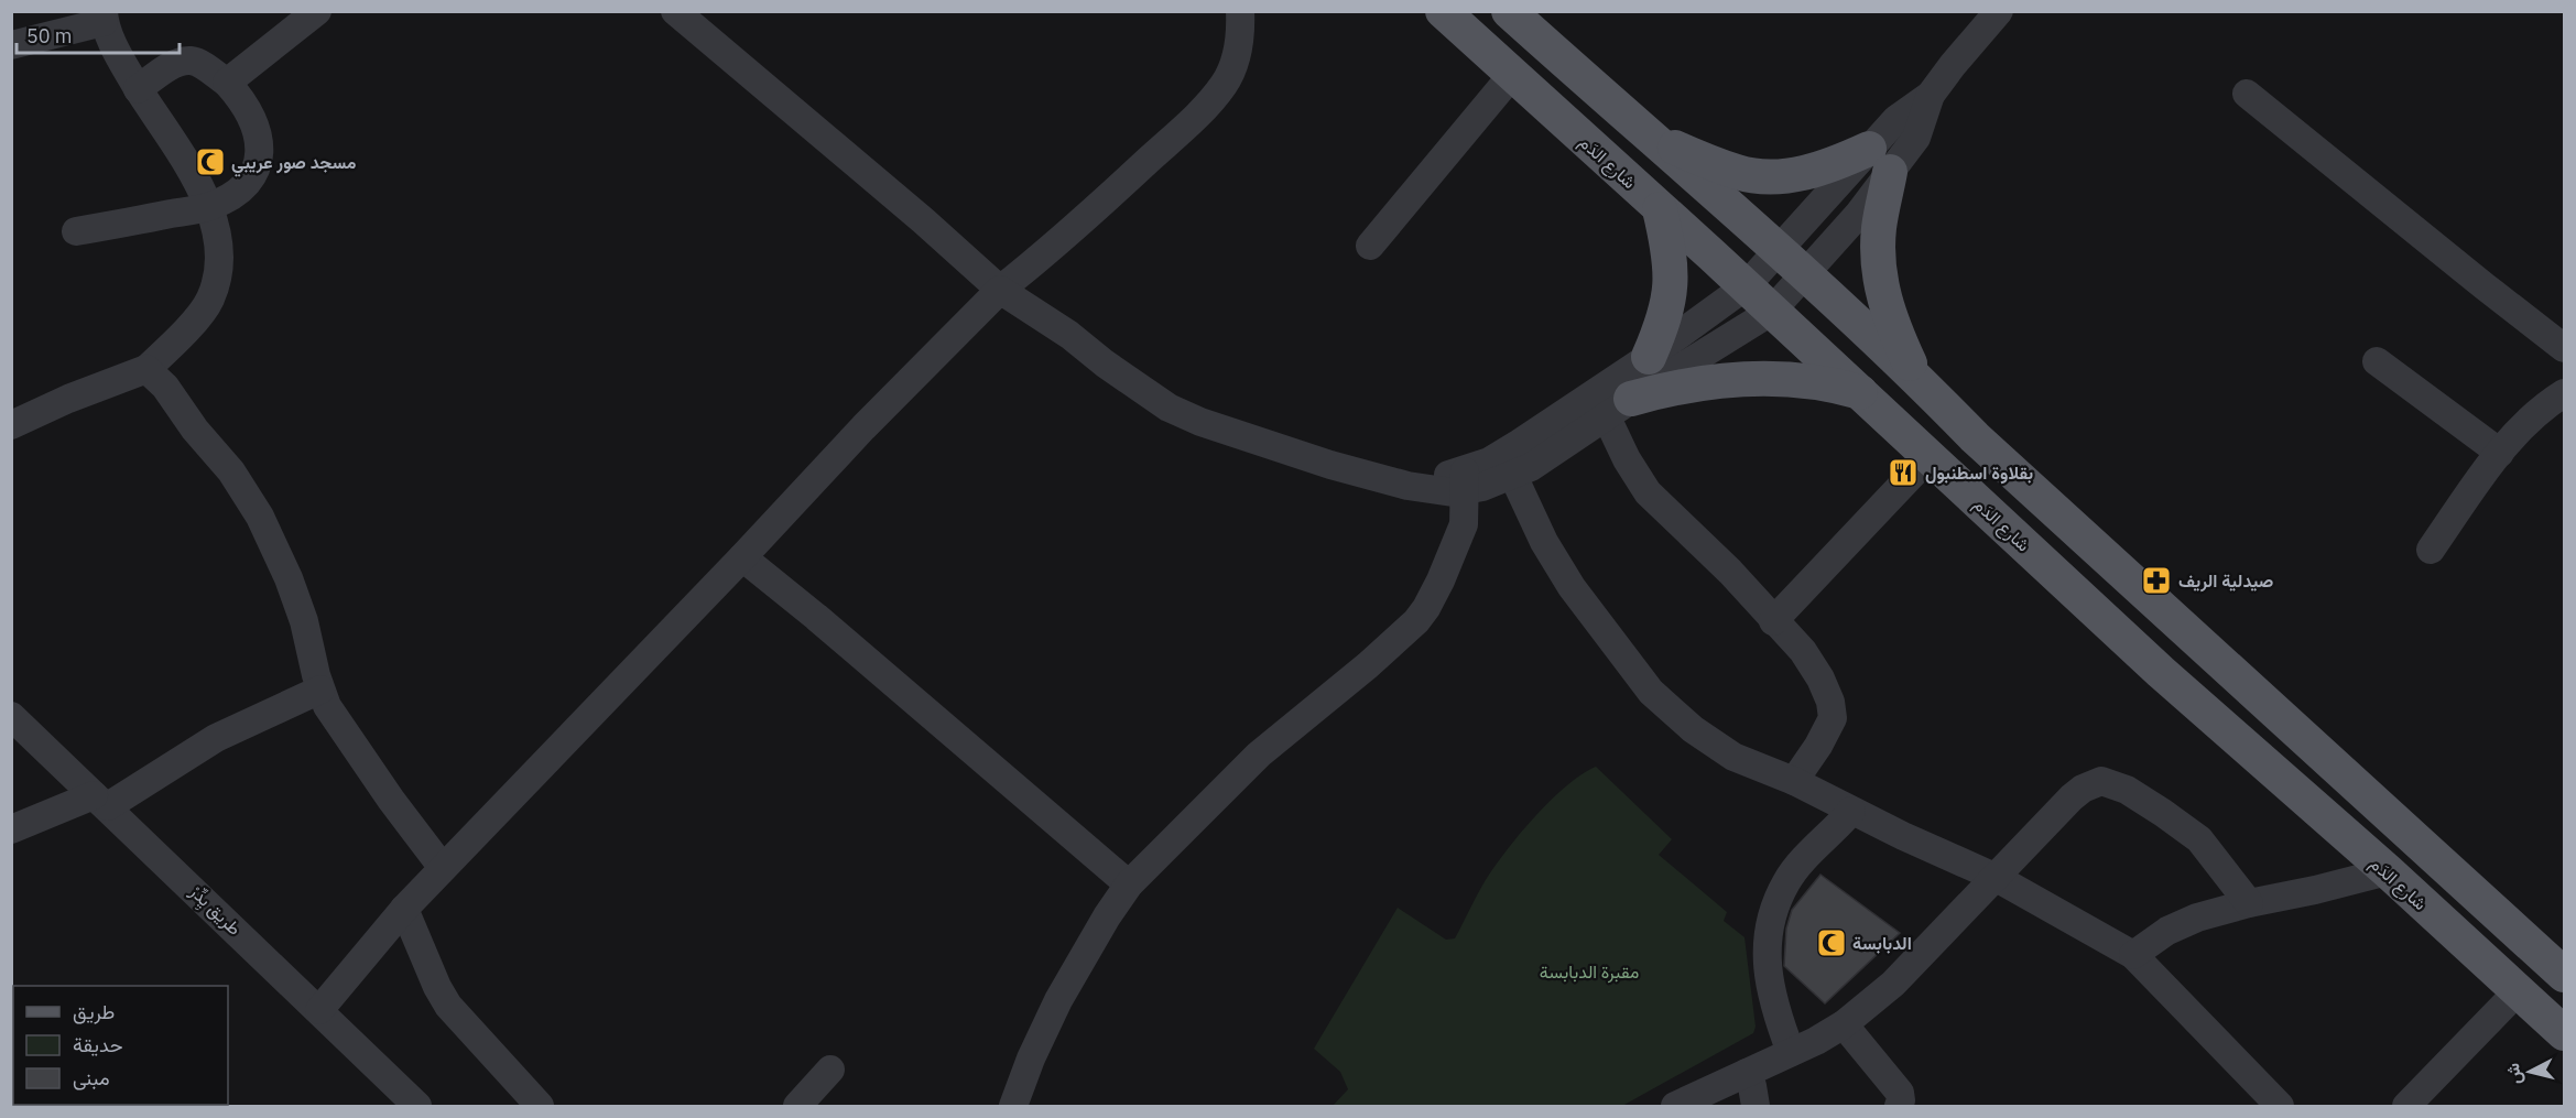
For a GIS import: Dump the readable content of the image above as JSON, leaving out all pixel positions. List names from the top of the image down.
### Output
{
  "streets": {
    "main road": ["شارع الدَم"],
    "street": ["طريق يِدِّرْ"]
  },
  "parks": ["مقبرة الدبابسة"],
  "places": {
    "mosque": ["مسجد صور عريبي", "الدبابسة"],
    "restaurant": ["بقلاوة اسطنبول"],
    "pharmacy": ["صيدلية الريف"]
  },
  "legend": ["طريق", "حديقة", "مبنى"],
  "scale_bar": "50 m",
  "north": "left"
}
